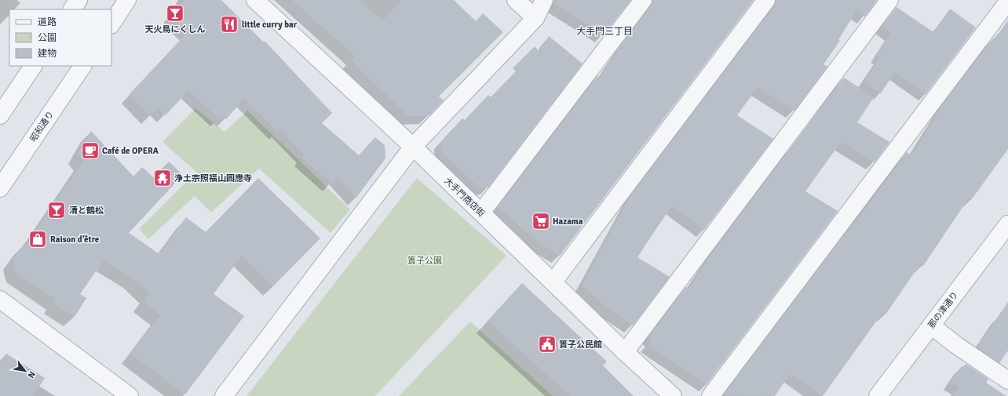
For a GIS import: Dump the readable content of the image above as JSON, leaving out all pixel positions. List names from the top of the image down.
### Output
{
  "streets": {
    "street": ["昭和通り", "大手門商店街", "那の津通り"]
  },
  "districts": ["大手門三丁目"],
  "parks": ["簀子公園"],
  "places": {
    "bar": ["天火鳥にくしん", "清と鶴松"],
    "restaurant": ["little curry bar"],
    "cafe": ["Café de OPERA"],
    "temple": ["浄土宗照福山圓應寺"],
    "supermarket": ["Hazama"],
    "shop": ["Raison d’être"],
    "public building": ["簀子公民館"]
  },
  "legend": ["道路", "公園", "建物"],
  "north": "bottom right"
}
